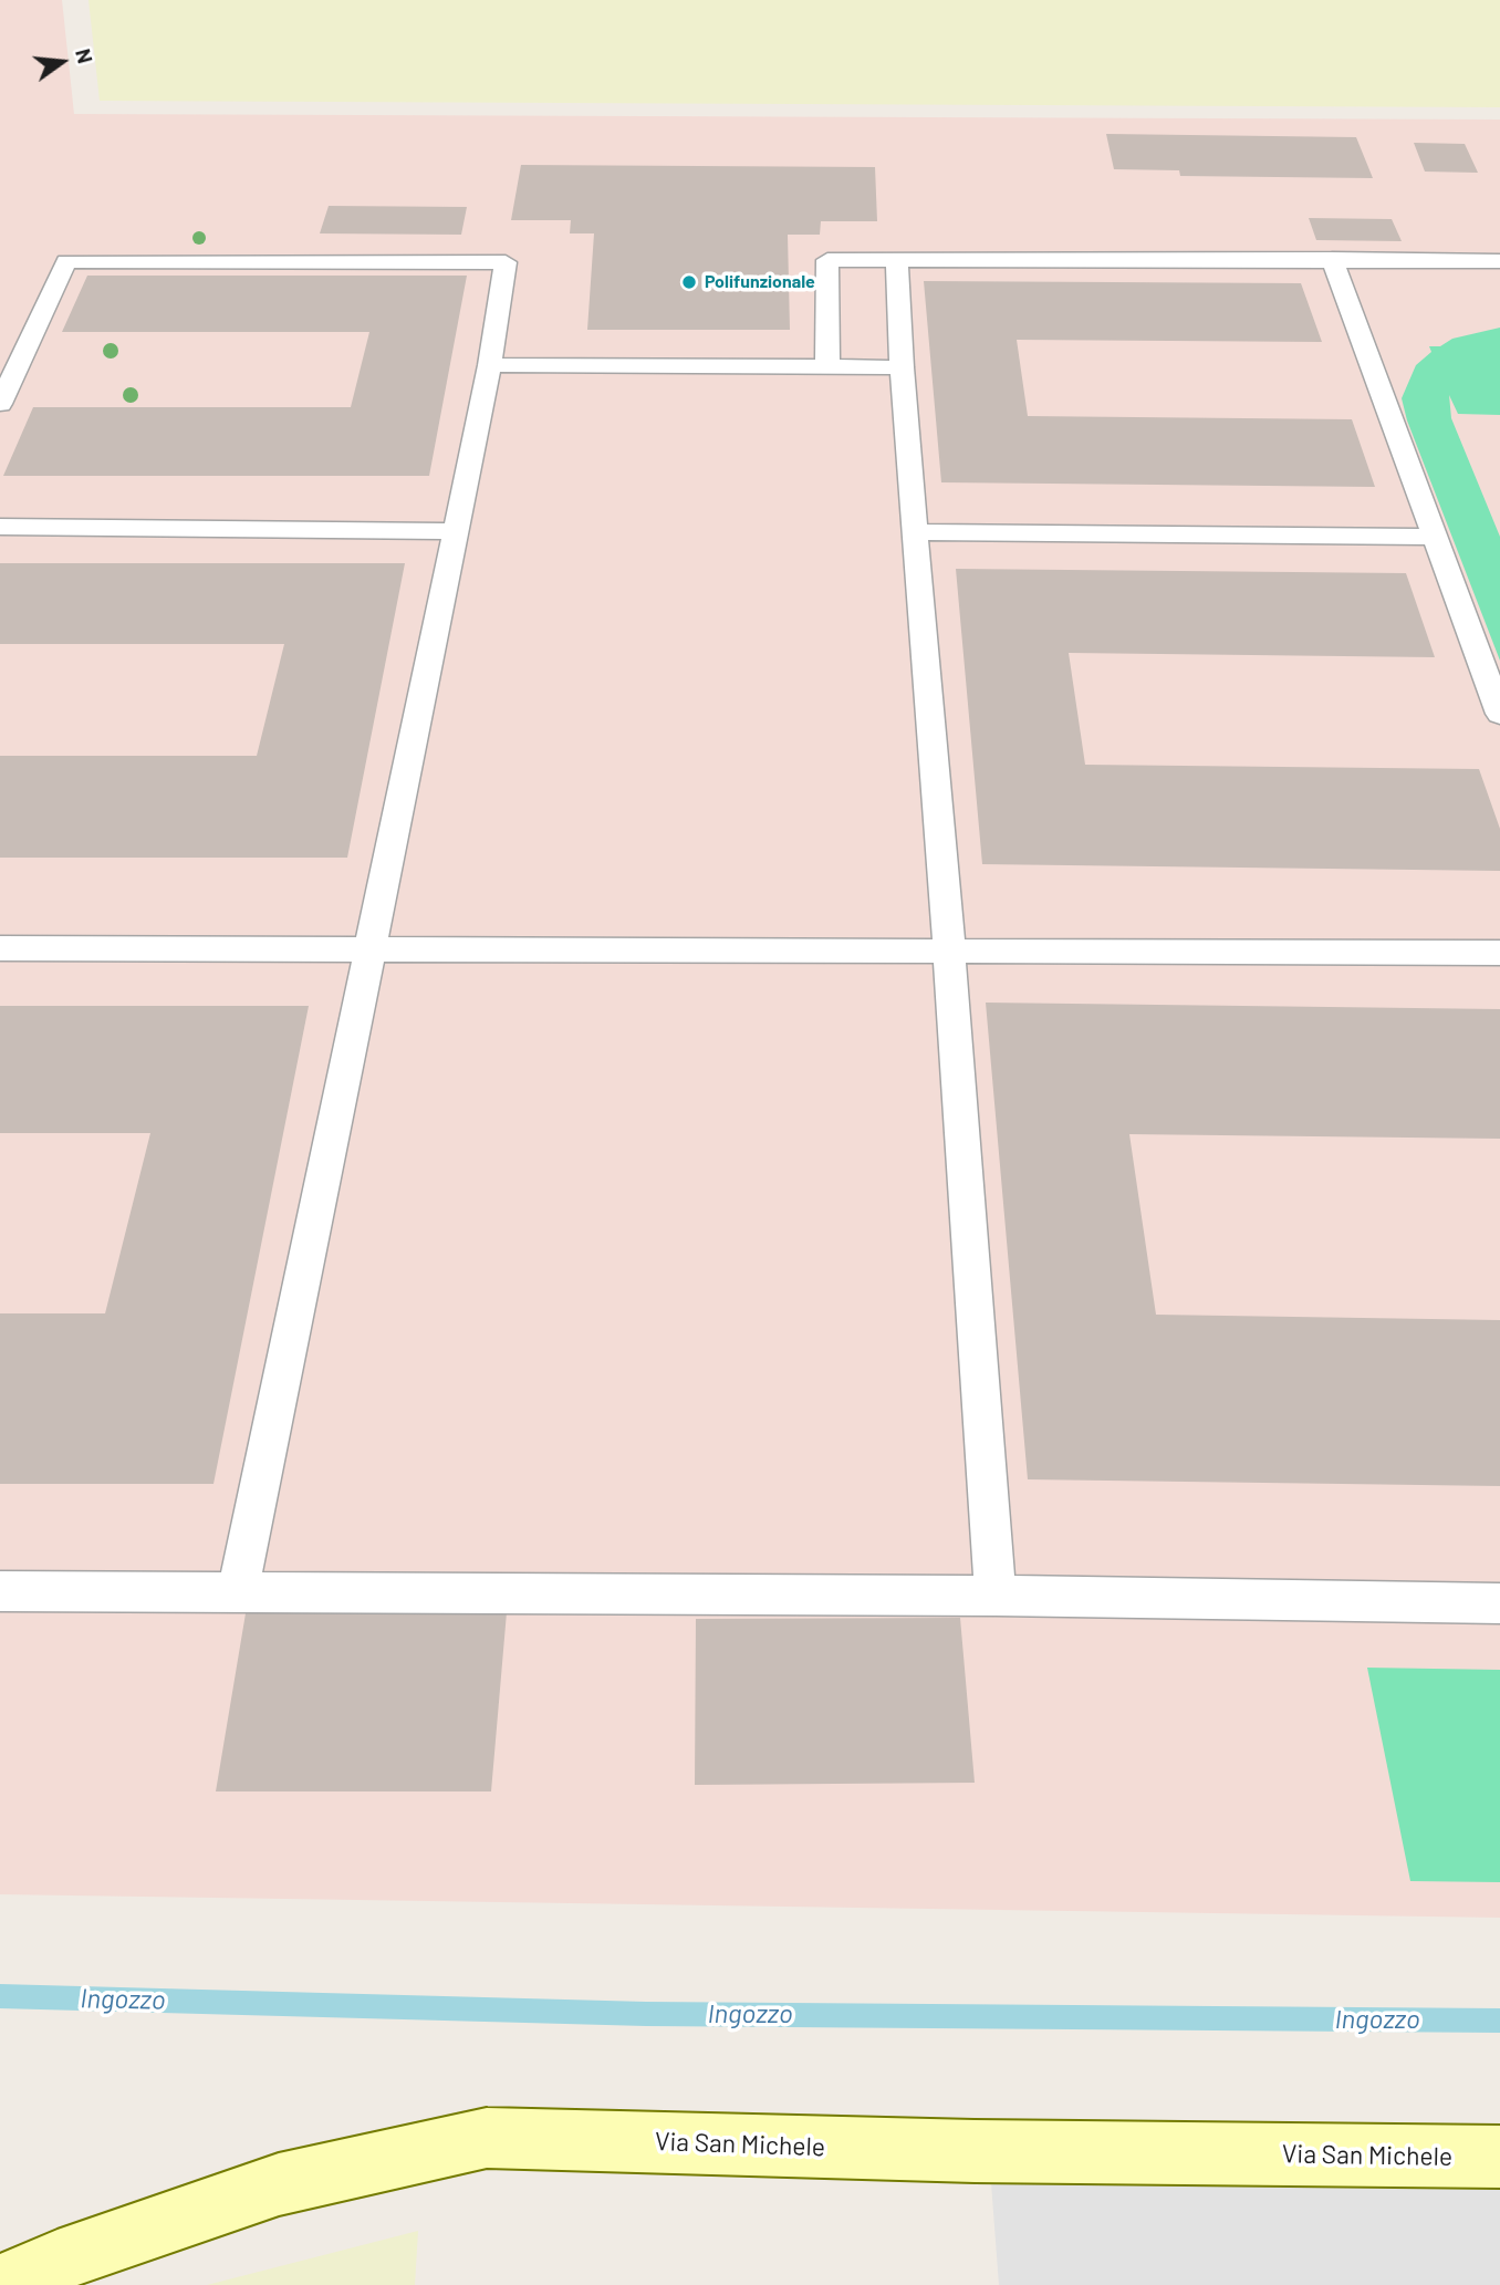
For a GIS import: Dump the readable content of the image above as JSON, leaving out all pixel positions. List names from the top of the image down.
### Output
{
  "streets": {
    "street": ["Via San Michele"]
  },
  "water": ["Ingozzo"],
  "places": ["Polifunzionale"],
  "north": "right"
}
